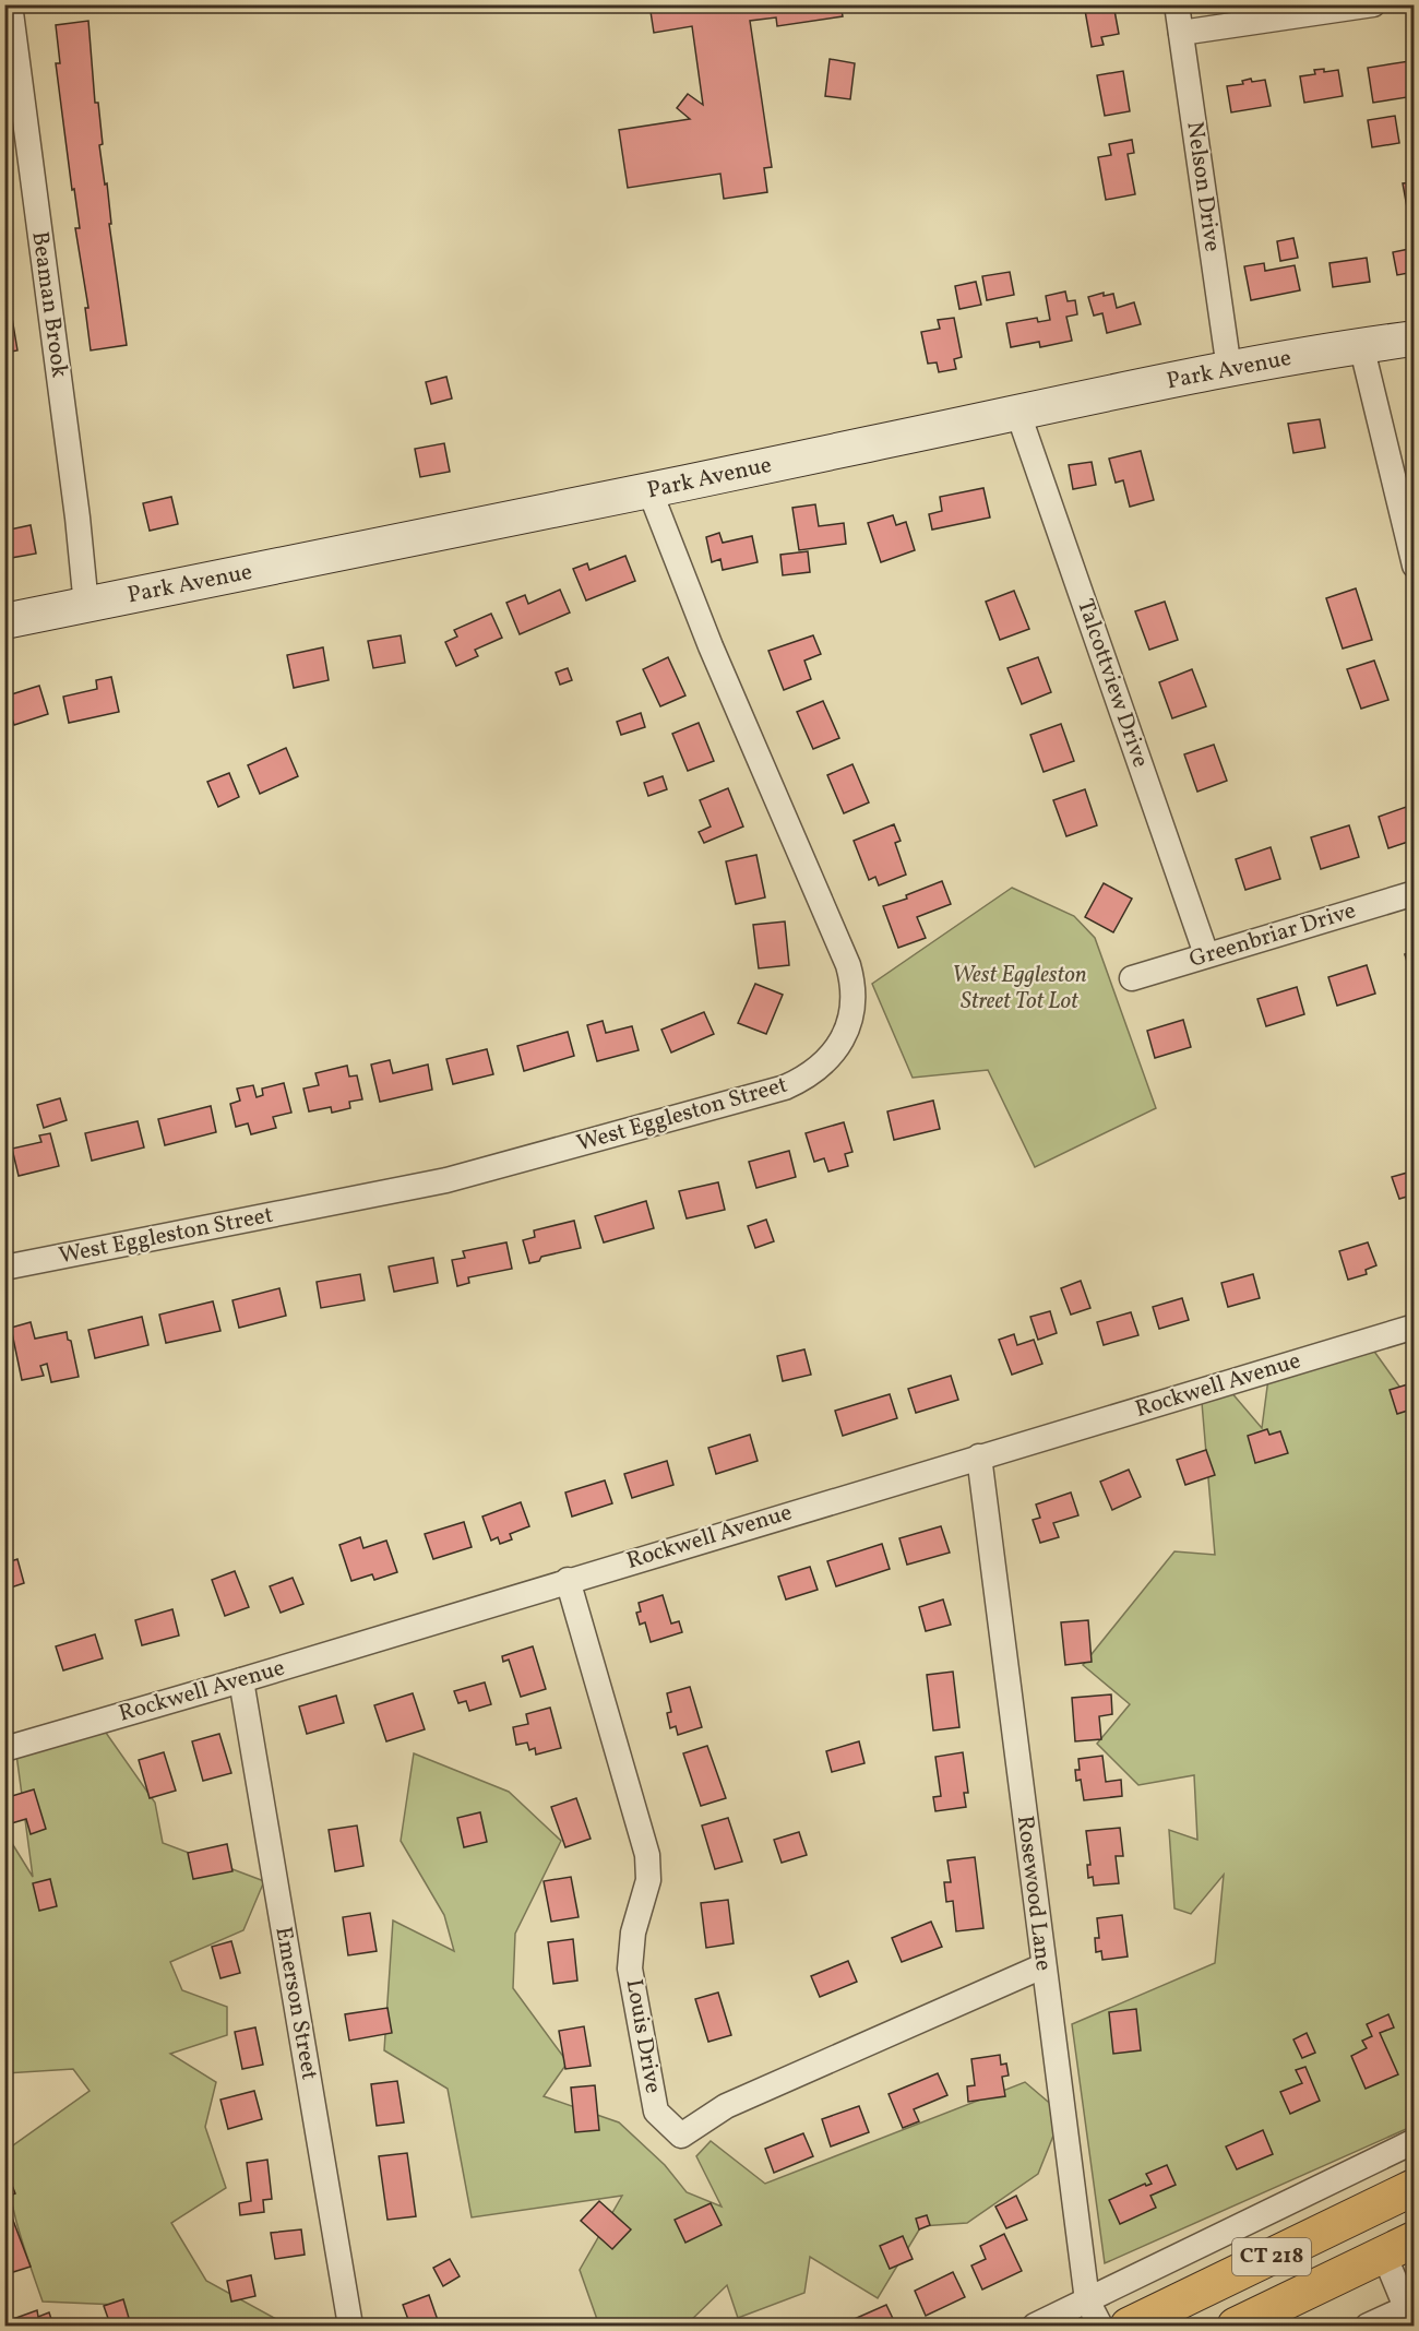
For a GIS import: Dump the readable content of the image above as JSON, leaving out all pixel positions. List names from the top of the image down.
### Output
{
  "streets": {
    "main road": ["CT 218"],
    "street": [
      "Nelson Drive",
      "Beaman Brook",
      "Park Avenue",
      "Talcottview Drive",
      "Greenbriar Drive",
      "West Eggleston Street",
      "Rockwell Avenue",
      "Rosewood Lane",
      "Emerson Street",
      "Louis Drive"
    ]
  },
  "crossings": [
    ["Nelson Drive", "Park Avenue"],
    ["Beaman Brook", "Park Avenue"],
    ["Park Avenue", "Talcottview Drive"],
    ["Park Avenue", "West Eggleston Street"],
    ["Talcottview Drive", "Greenbriar Drive"],
    ["Rockwell Avenue", "Rosewood Lane"],
    ["Rockwell Avenue", "Emerson Street"],
    ["Rockwell Avenue", "Louis Drive"],
    ["Rosewood Lane", "Louis Drive"]
  ],
  "parks": ["West Eggleston Street Tot Lot"]
}
